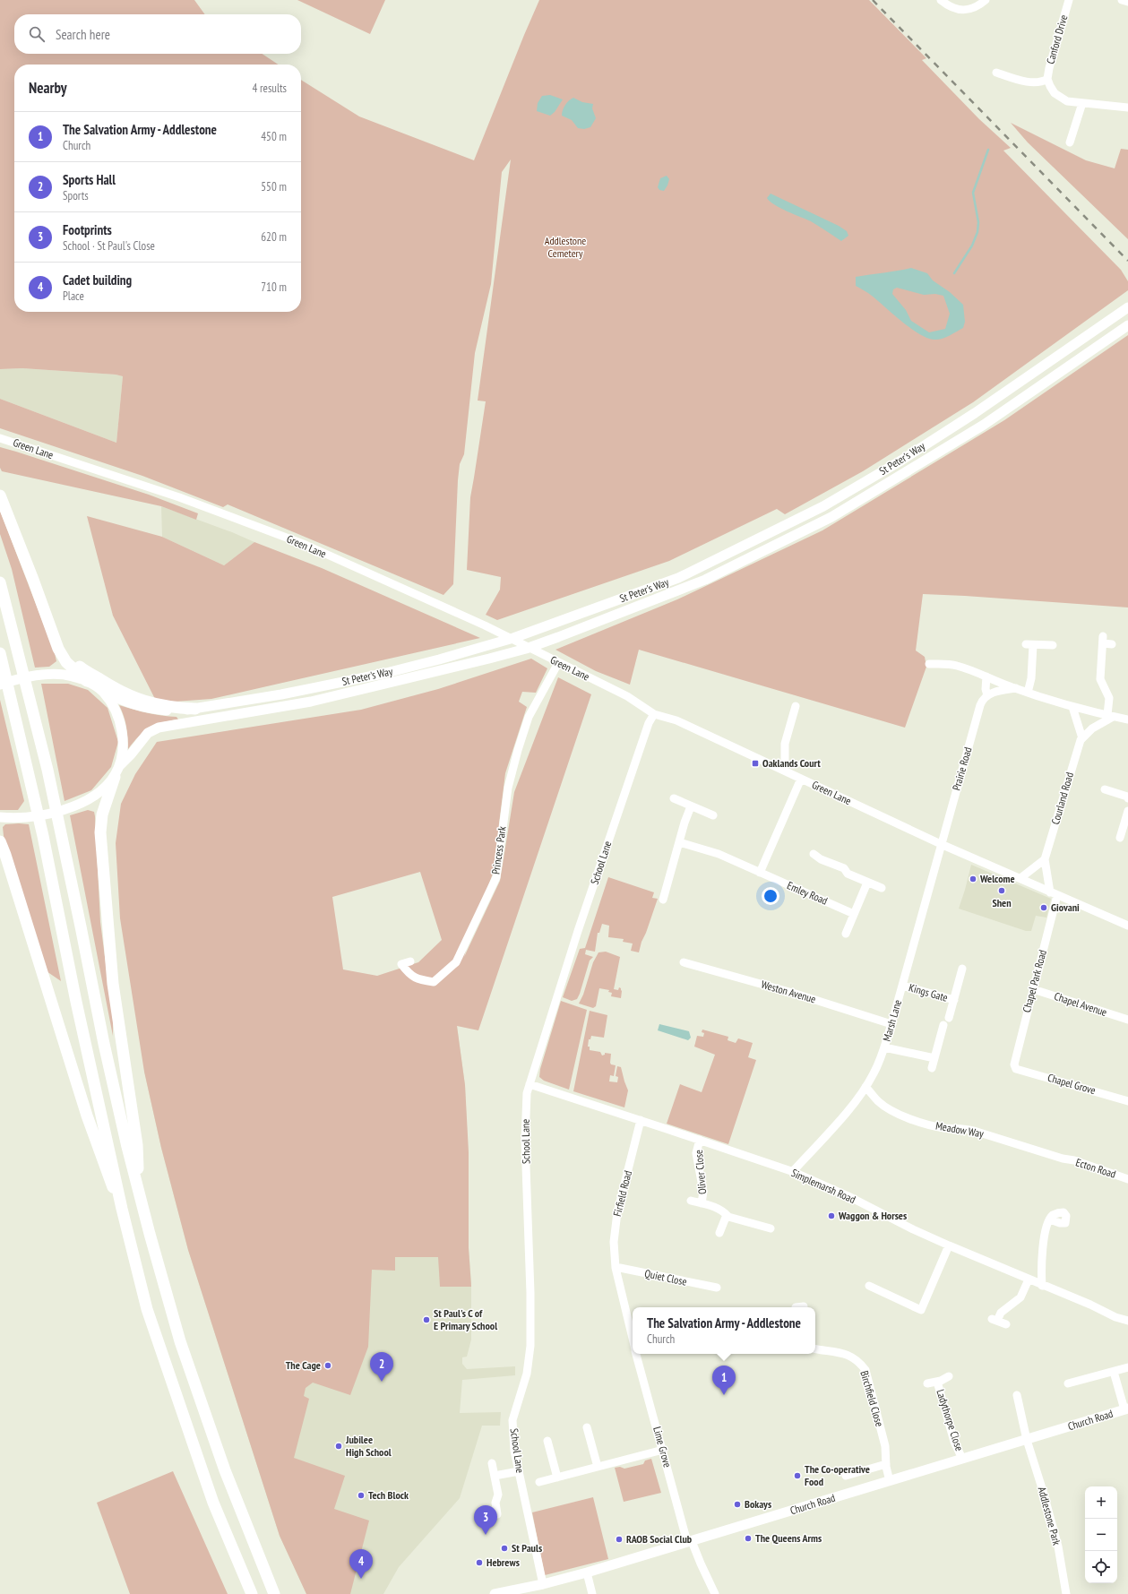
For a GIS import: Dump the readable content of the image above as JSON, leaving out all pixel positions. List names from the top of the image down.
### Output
{
  "streets": {
    "main road": ["St Peter's Way", "Church Road"],
    "street": [
      "Canford Drive",
      "Green Lane",
      "Prairie Road",
      "Courland Road",
      "Princess Park",
      "School Lane",
      "Emley Road",
      "Chapel Park Road",
      "Weston Avenue",
      "Kings Gate",
      "Chapel Avenue",
      "Marsh Lane",
      "Chapel Grove",
      "Meadow Way",
      "Ecton Road",
      "Oliver Close",
      "Simplemarsh Road",
      "Firfield Road",
      "Quiet Close",
      "Birchfield Close",
      "Ladythorpe Close",
      "Lime Grove",
      "Addlestone Park"
    ]
  },
  "crossings": [
    ["Green Lane", "Prairie Road"],
    ["Green Lane", "Courland Road"],
    ["Green Lane", "Princess Park"],
    ["Green Lane", "School Lane"],
    ["Green Lane", "Chapel Park Road"],
    ["Green Lane", "Marsh Lane"],
    ["Prairie Road", "Marsh Lane"],
    ["Courland Road", "Chapel Park Road"],
    ["School Lane", "Simplemarsh Road"],
    ["School Lane", "Church Road"],
    ["Chapel Park Road", "Chapel Avenue"],
    ["Chapel Park Road", "Chapel Grove"],
    ["Weston Avenue", "Marsh Lane"],
    ["Kings Gate", "Marsh Lane"],
    ["Marsh Lane", "Meadow Way"],
    ["Marsh Lane", "Simplemarsh Road"],
    ["Meadow Way", "Ecton Road"],
    ["Oliver Close", "Simplemarsh Road"],
    ["Simplemarsh Road", "Firfield Road"],
    ["Firfield Road", "Quiet Close"],
    ["Firfield Road", "Lime Grove"],
    ["Quiet Close", "Lime Grove"],
    ["Birchfield Close", "Church Road"],
    ["Ladythorpe Close", "Church Road"],
    ["Church Road", "Lime Grove"],
    ["Church Road", "Addlestone Park"]
  ],
  "parks": ["Addlestone Cemetery"],
  "places": {
    "transit": ["Oaklands Court"],
    "other": [
      "Welcome",
      "Shen",
      "Giovani",
      "Waggon & Horses",
      "St Paul's C of E Primary School",
      "The Cage",
      "Jubilee High School",
      "The Co-operative Food",
      "Tech Block",
      "Bokays",
      "The Queens Arms",
      "RAOB Social Club",
      "St Pauls",
      "Hebrews"
    ]
  },
  "page": {
    "search": "Search here",
    "heading": ["Nearby", "4 results"],
    "list": [
      {
        "mark": "1",
        "name": "The Salvation Army - Addlestone",
        "note": "Church",
        "value": "450 m"
      },
      {
        "mark": "2",
        "name": "Sports Hall",
        "note": "Sports",
        "value": "550 m"
      },
      {
        "mark": "3",
        "name": "Footprints",
        "note": "School · St Paul's Close",
        "value": "620 m"
      },
      {
        "mark": "4",
        "name": "Cadet building",
        "note": "Place",
        "value": "710 m"
      }
    ],
    "popup": ["The Salvation Army - Addlestone", "Church"],
    "pins": [
      "2",
      "1",
      "3",
      "4"
    ],
    "map_buttons": ["+", "−"]
  }
}
